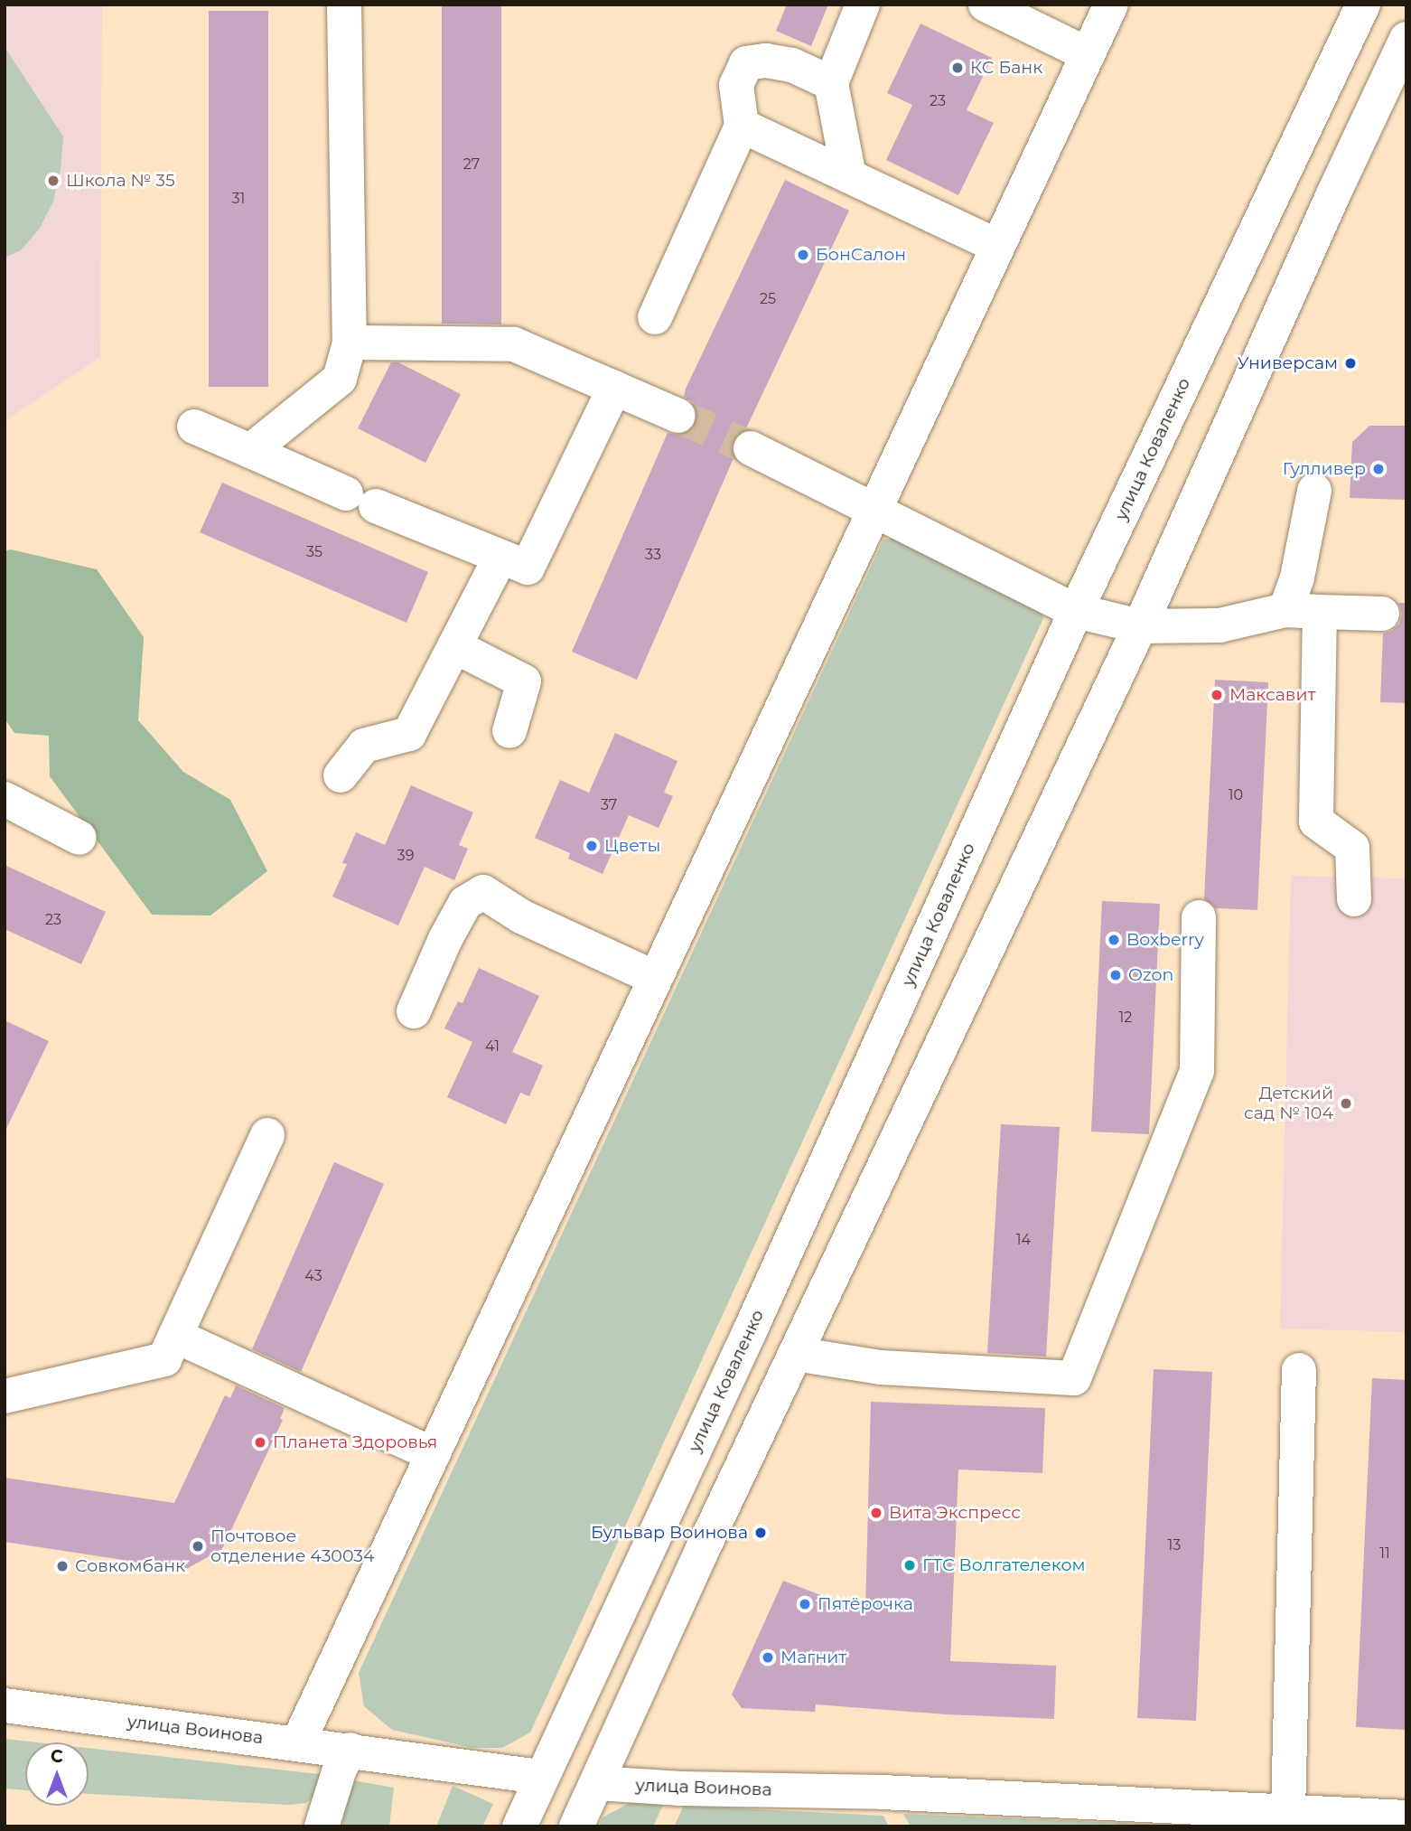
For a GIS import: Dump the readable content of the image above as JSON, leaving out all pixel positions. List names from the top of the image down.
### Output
{
  "streets": {
    "main road": ["улица Коваленко", "улица Воинова"]
  },
  "crossings": [
    ["улица Коваленко", "улица Воинова"]
  ],
  "places": [
    "КС Банк",
    "Школа № 35",
    "БонСалон",
    "Универсам",
    "Гулливер",
    "Максавит",
    "Цветы",
    "Boxberry",
    "Ozon",
    "Детский сад № 104",
    "Планета Здоровья",
    "Вита Экспресс",
    "Бульвар Воинова",
    "Почтовое отделение 430034",
    "ГТС Волгателеком",
    "Совкомбанк",
    "Пятёрочка",
    "Магнит"
  ],
  "house_numbers": [
    "23",
    "27",
    "31",
    "25",
    "35",
    "33",
    "10",
    "37",
    "39",
    "23",
    "12",
    "41",
    "14",
    "43",
    "13",
    "11"
  ],
  "north": "top"
}
